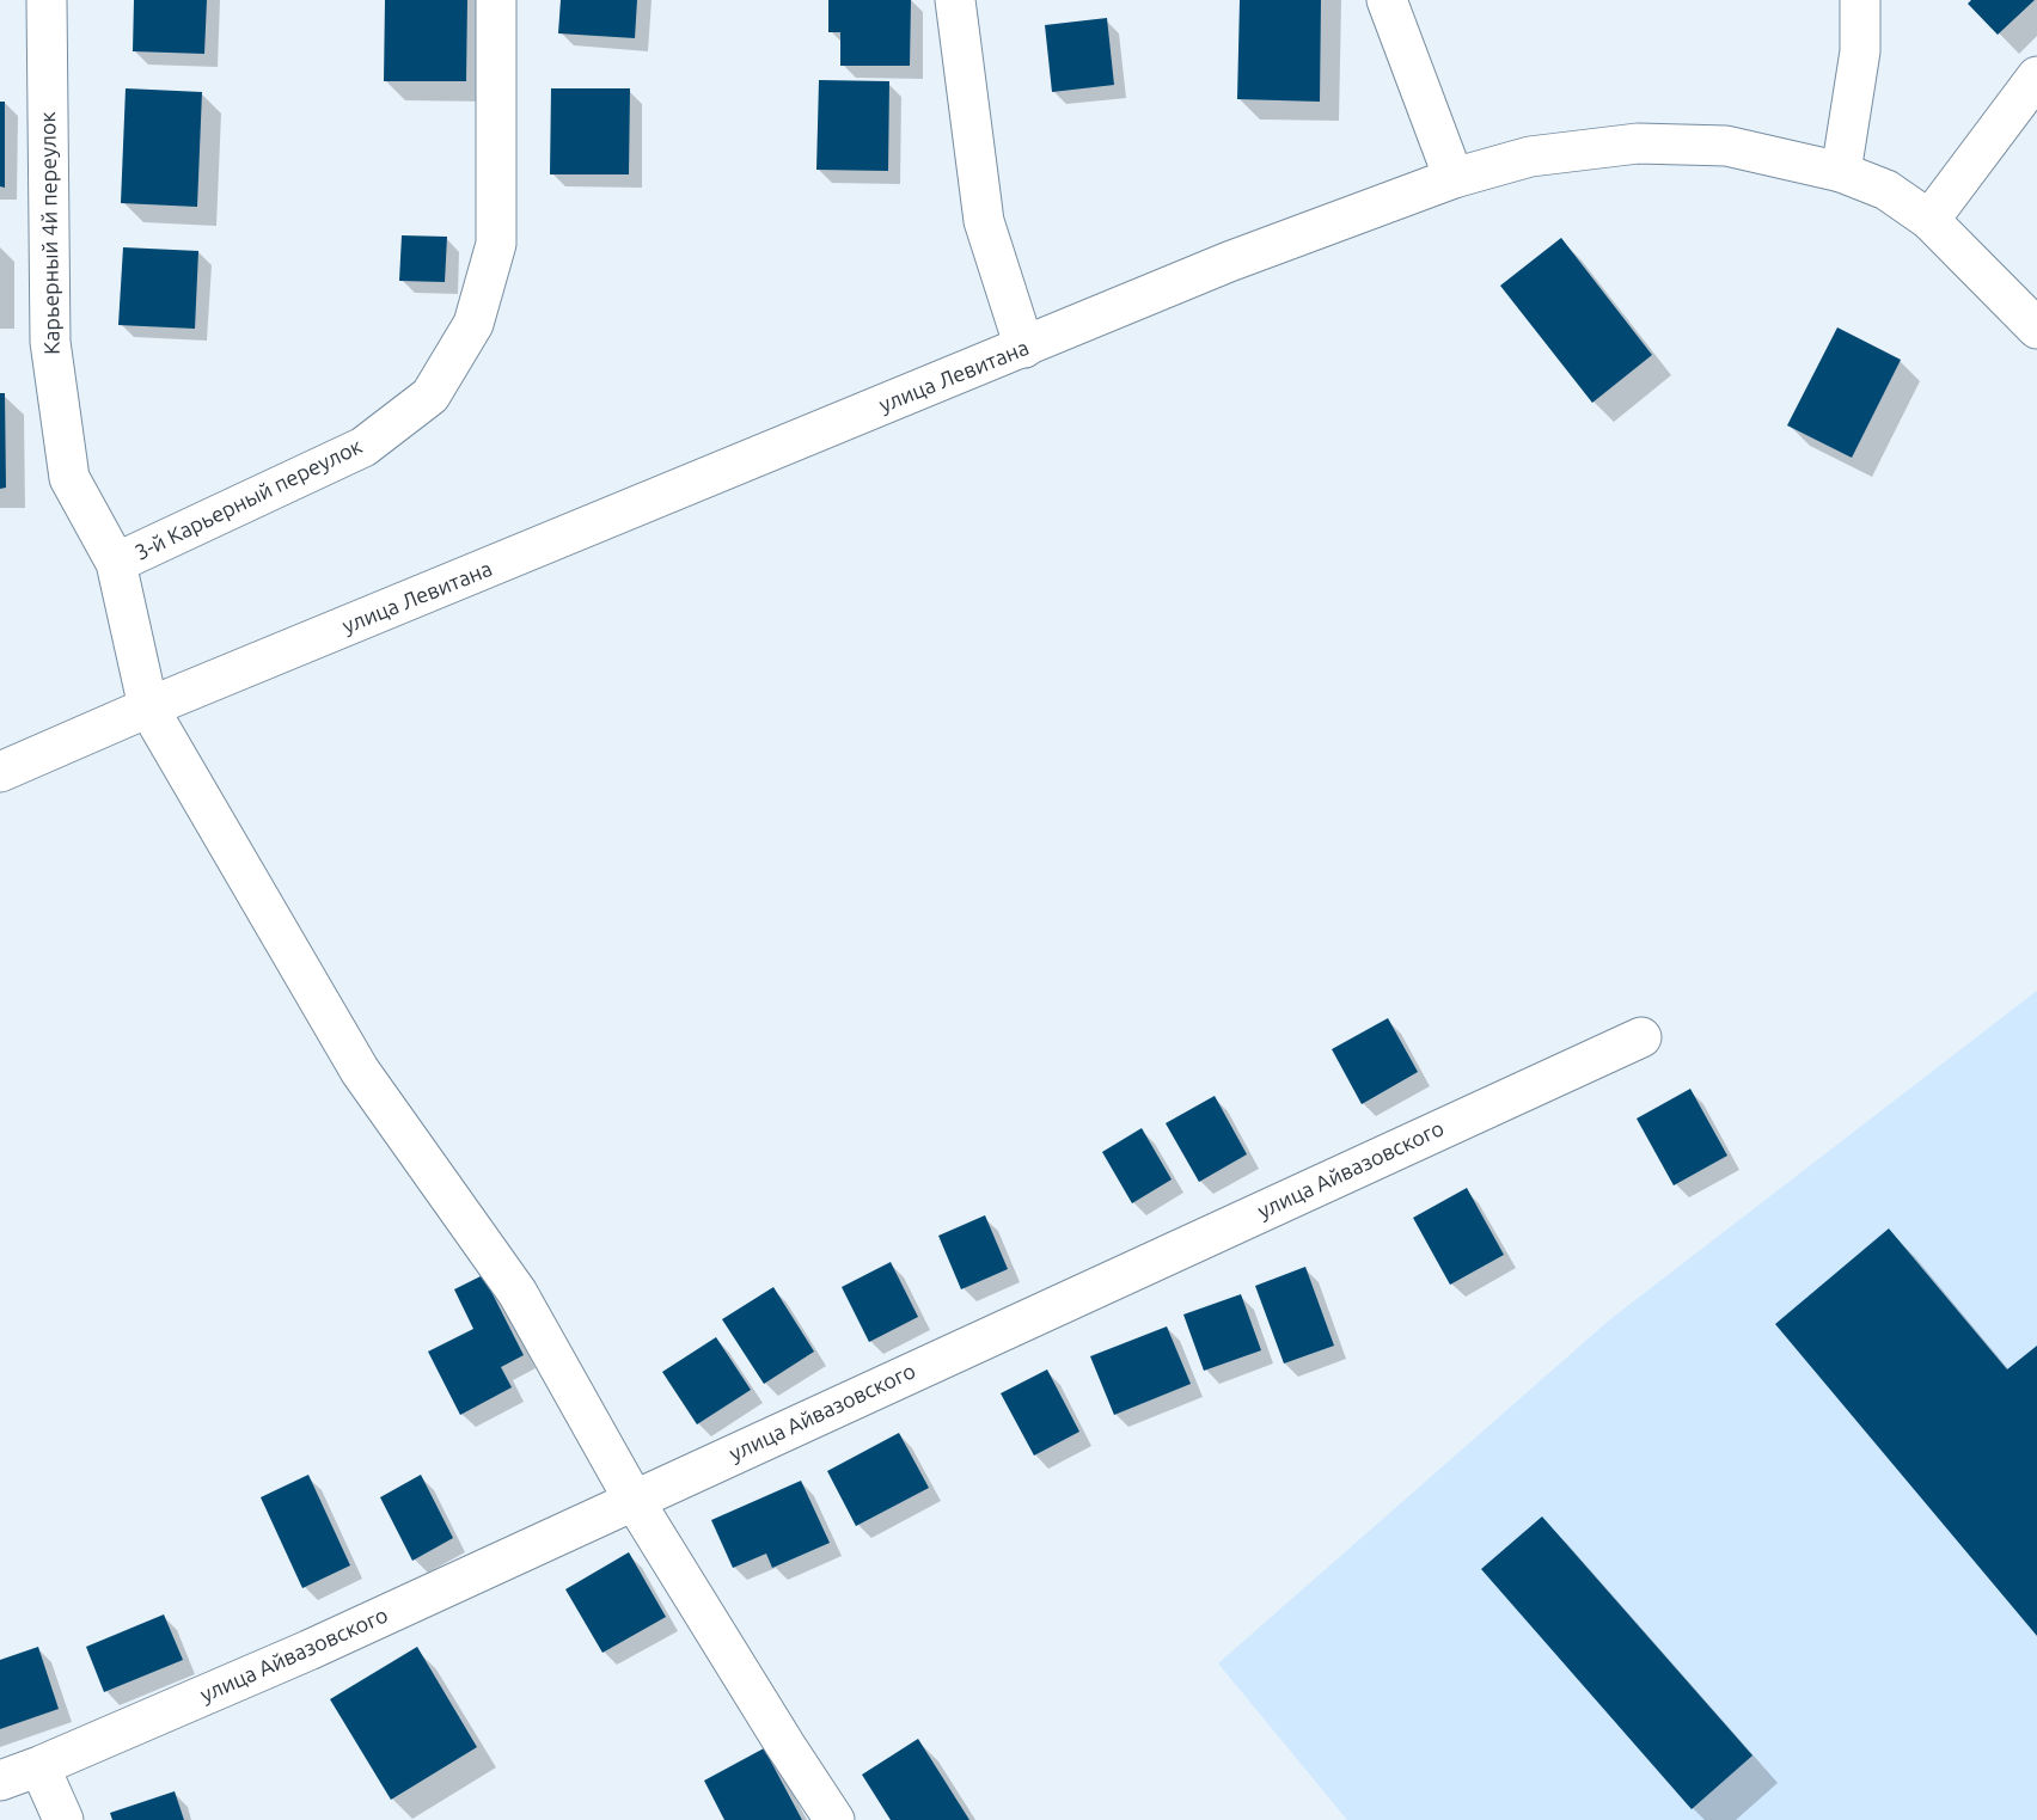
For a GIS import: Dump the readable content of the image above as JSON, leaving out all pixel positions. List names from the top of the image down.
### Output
{
  "streets": {
    "street": [
      "Карьерный 4й переулок",
      "улица Левитана",
      "3-й Карьерный переулок",
      "улица Айвазовского"
    ]
  },
  "crossings": [
    ["Карьерный 4й переулок", "улица Левитана"],
    ["Карьерный 4й переулок", "3-й Карьерный переулок"],
    ["Карьерный 4й переулок", "улица Айвазовского"]
  ]
}
